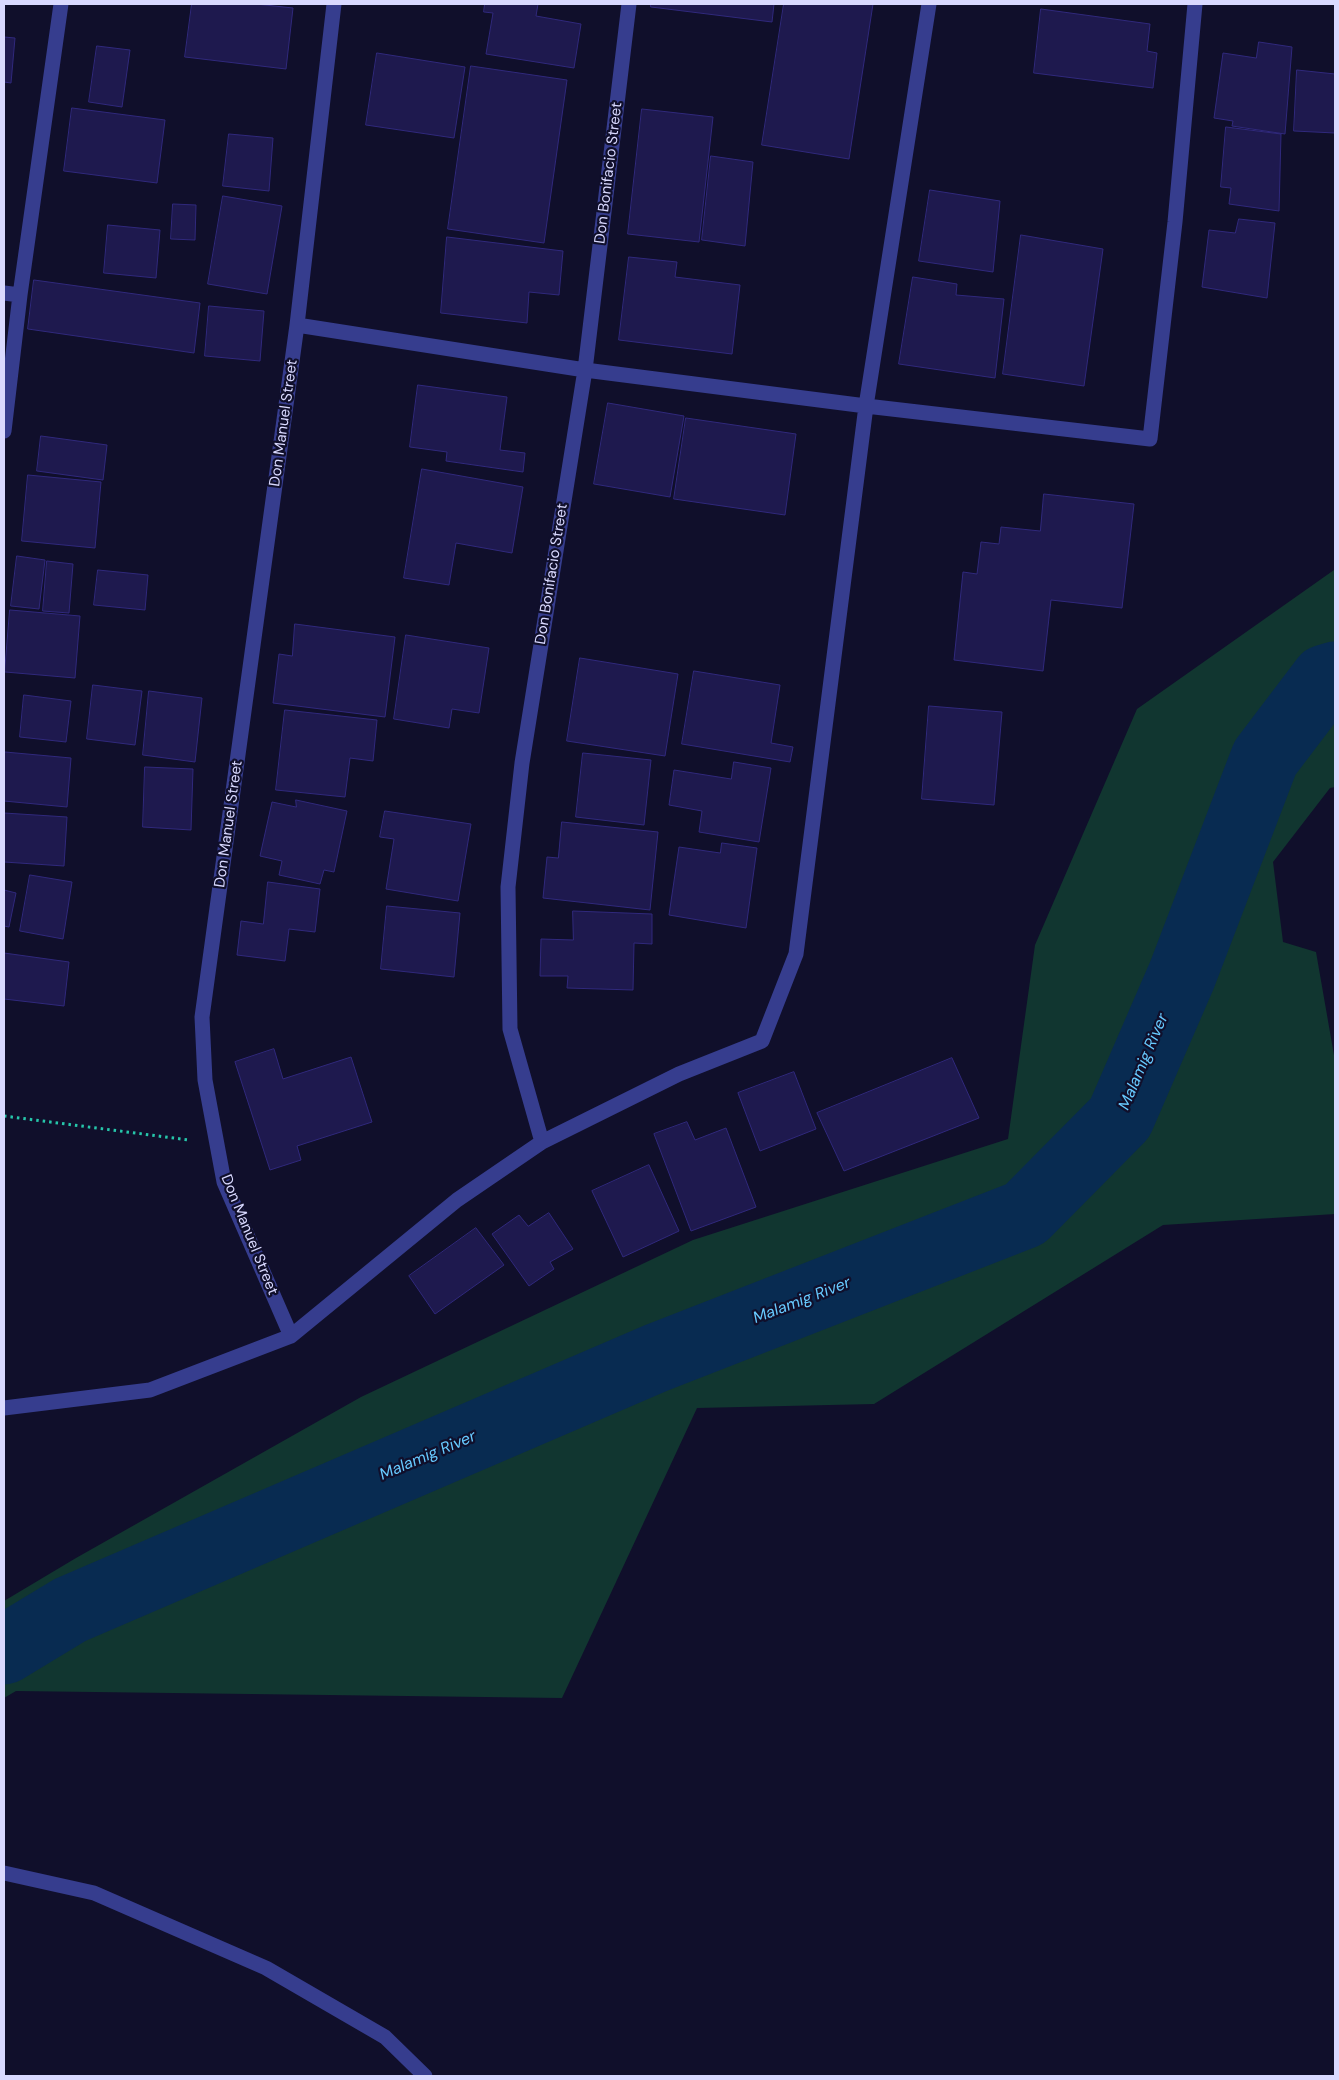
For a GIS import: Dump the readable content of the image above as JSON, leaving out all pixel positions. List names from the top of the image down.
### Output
{
  "streets": {
    "street": ["Don Bonifacio Street", "Don Manuel Street"]
  },
  "water": ["Malamig River"]
}
